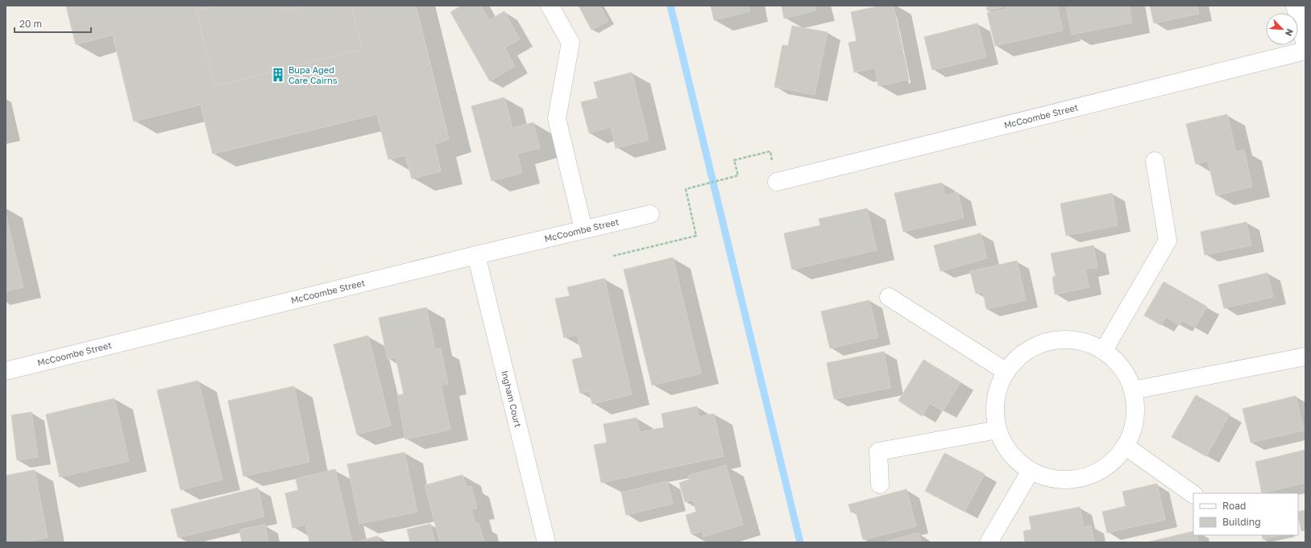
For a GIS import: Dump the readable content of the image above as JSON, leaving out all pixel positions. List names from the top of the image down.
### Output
{
  "streets": {
    "street": ["McCoombe Street", "Ingham Court"]
  },
  "crossings": [
    ["McCoombe Street", "Ingham Court"]
  ],
  "places": {
    "building": ["Bupa Aged Care Cairns"]
  },
  "legend": ["Road", "Building"],
  "scale_bar": "20 m",
  "north": "bottom right"
}
